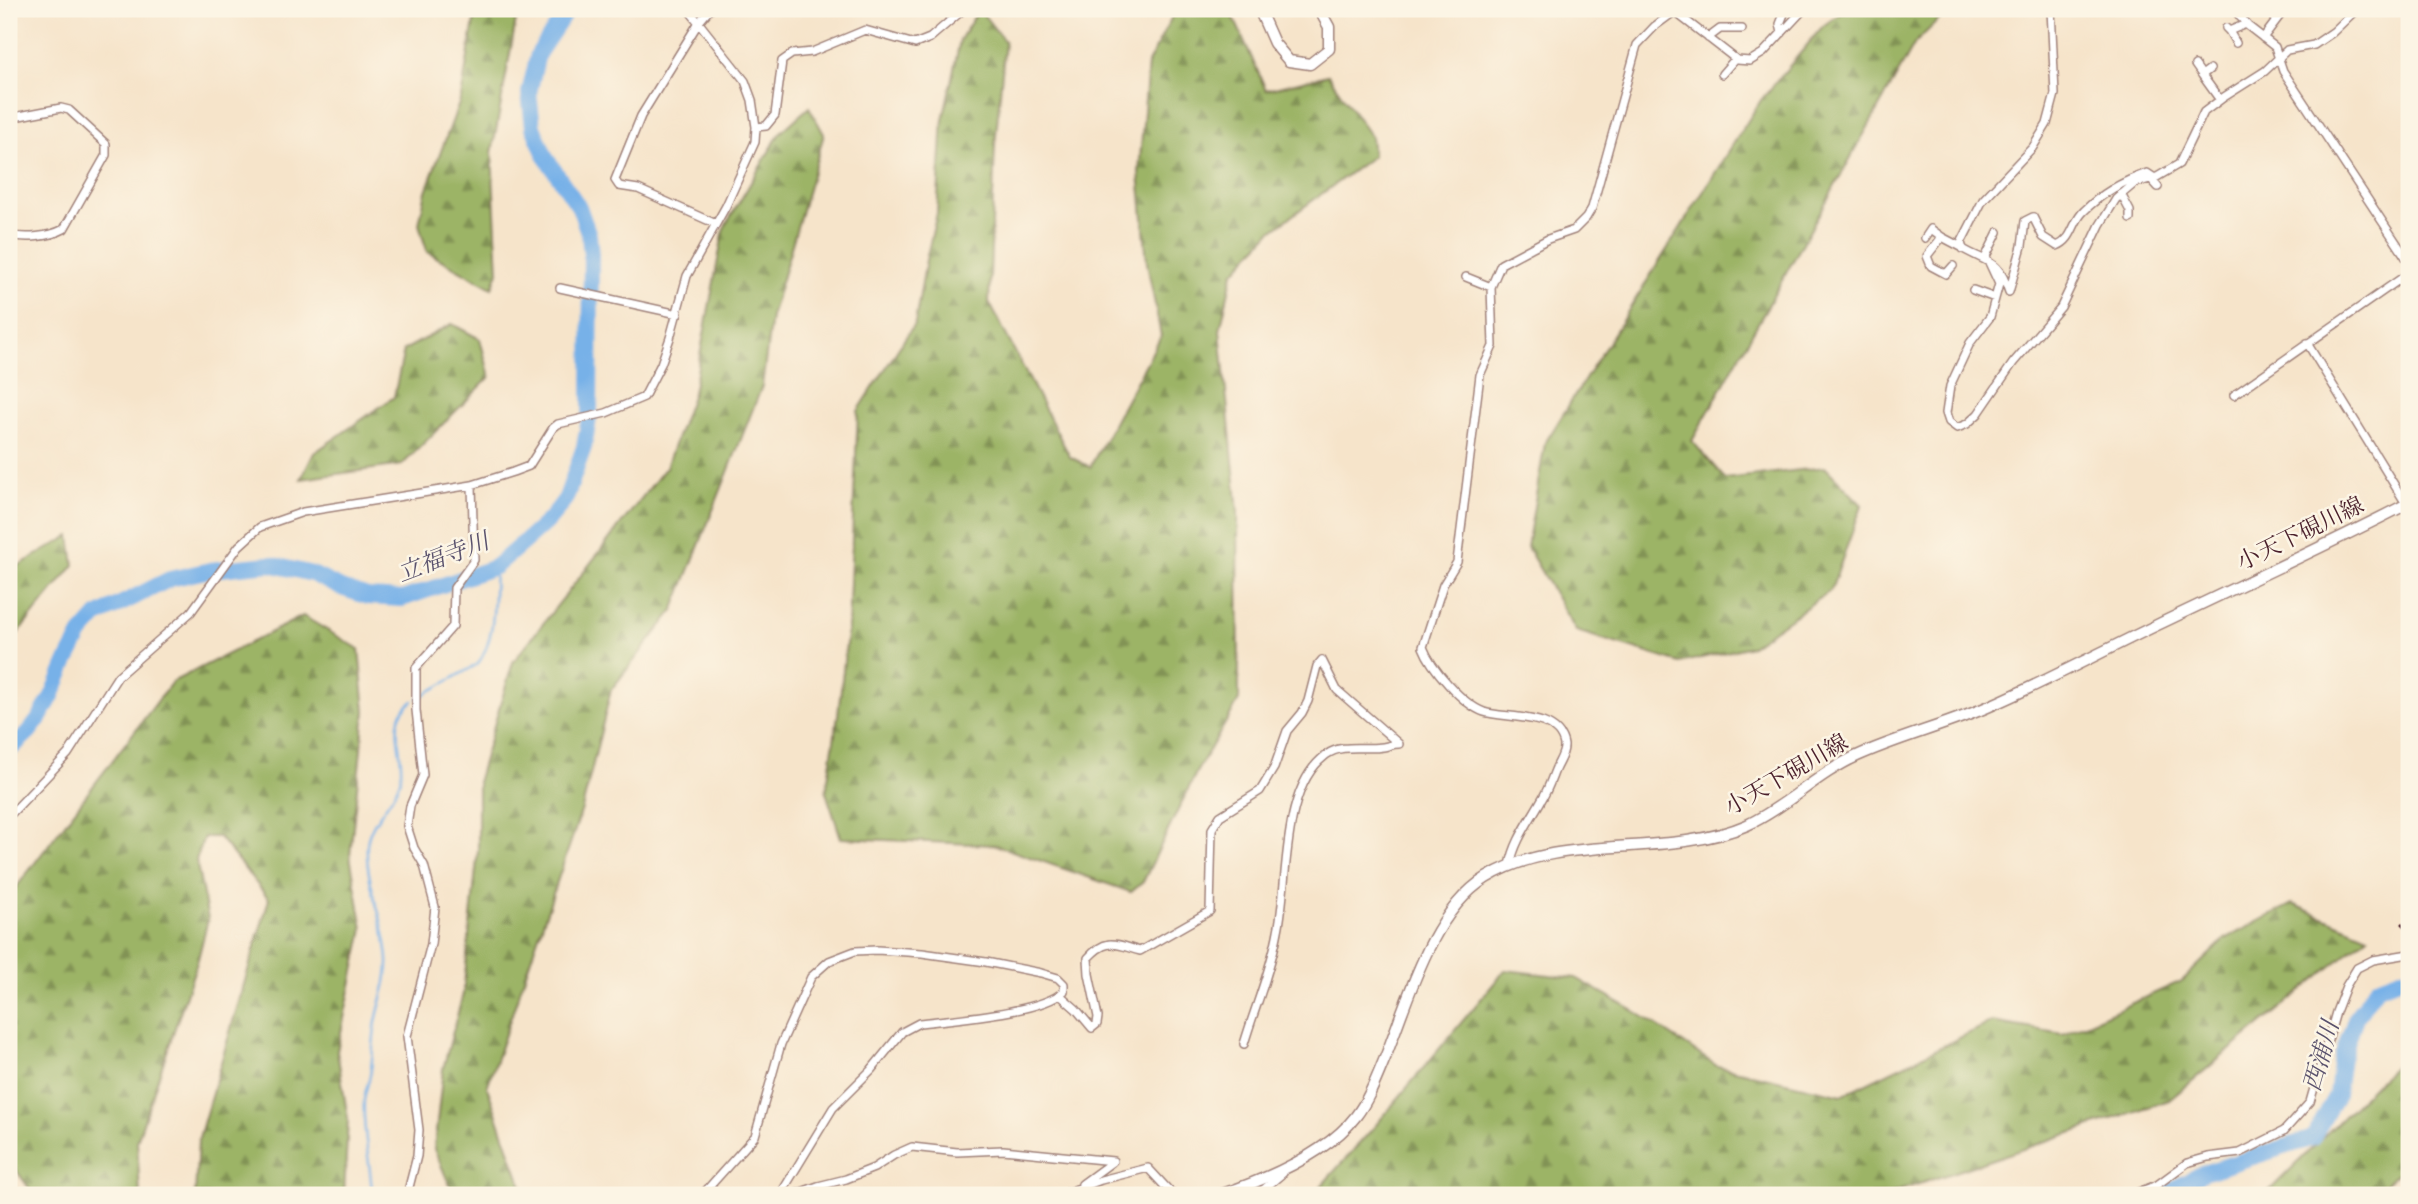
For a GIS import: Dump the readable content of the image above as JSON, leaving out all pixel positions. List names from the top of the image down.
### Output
{
  "streets": {
    "main road": ["小天下硯川線"]
  },
  "water": ["立福寺川", "西浦川"]
}
